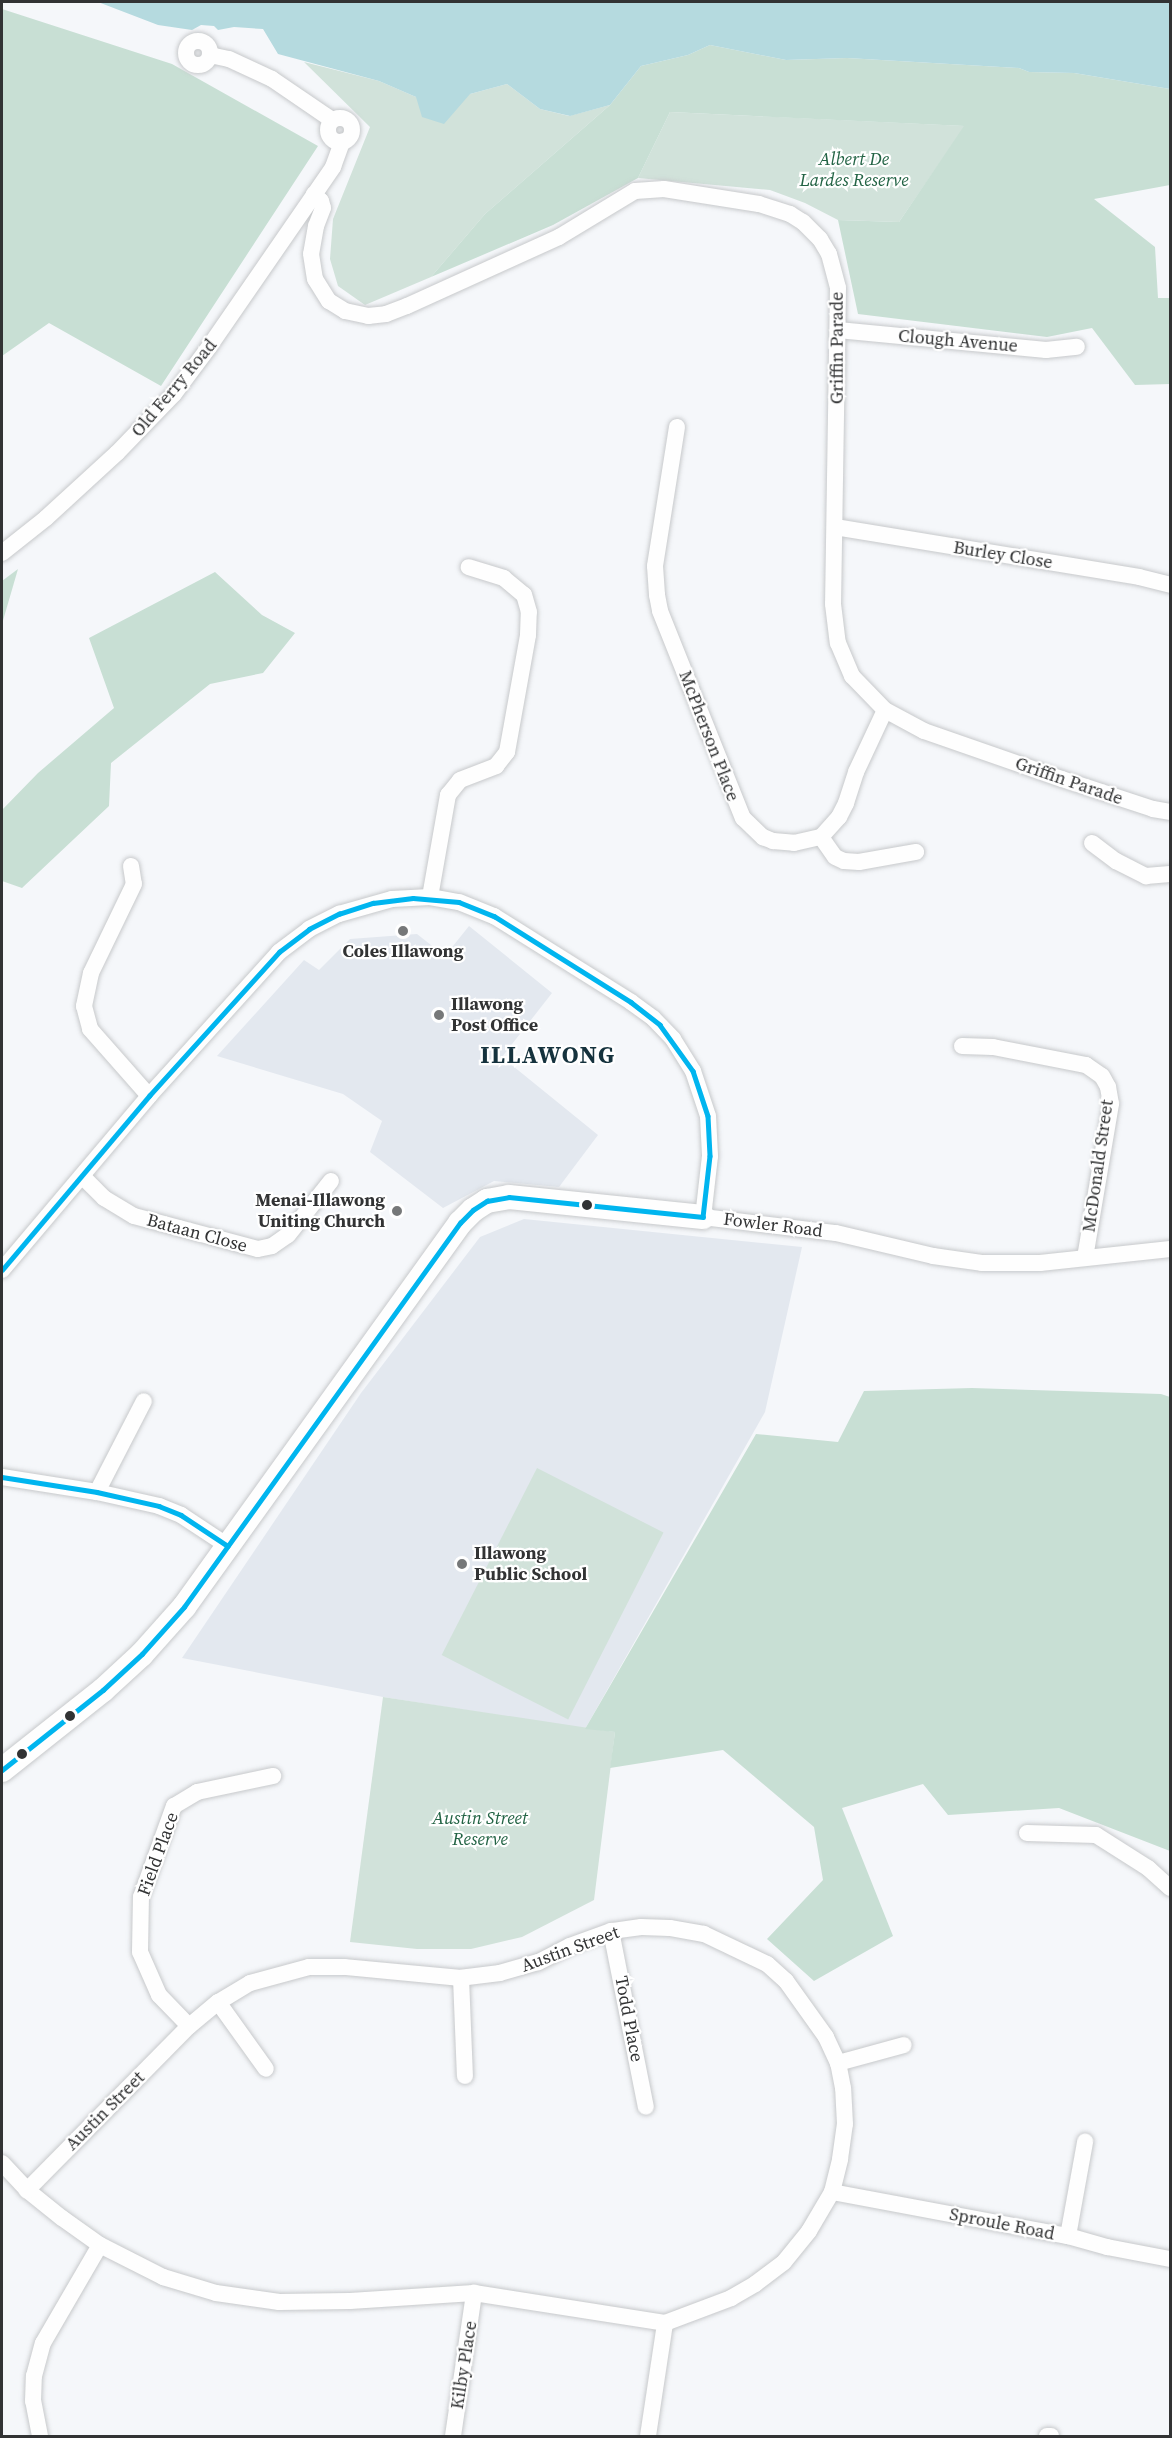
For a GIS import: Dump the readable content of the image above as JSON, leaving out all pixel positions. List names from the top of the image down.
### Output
{
  "streets": {
    "street": [
      "Clough Avenue",
      "Griffin Parade",
      "Old Ferry Road",
      "Burley Close",
      "McPherson Place",
      "McDonald Street",
      "Fowler Road",
      "Bataan Close",
      "Field Place",
      "Austin Street",
      "Todd Place",
      "Sproule Road",
      "Kilby Place"
    ]
  },
  "crossings": [
    ["Clough Avenue", "Griffin Parade"],
    ["Griffin Parade", "Old Ferry Road"],
    ["Griffin Parade", "Burley Close"],
    ["McDonald Street", "Fowler Road"],
    ["Field Place", "Austin Street"],
    ["Austin Street", "Todd Place"],
    ["Austin Street", "Sproule Road"],
    ["Austin Street", "Kilby Place"]
  ],
  "districts": ["ILLAWONG"],
  "parks": ["Albert De Lardes Reserve", "Austin Street Reserve"],
  "places": [
    "Coles Illawong",
    "Illawong Post Office",
    "Menai-Illawong Uniting Church",
    "Illawong Public School"
  ]
}
